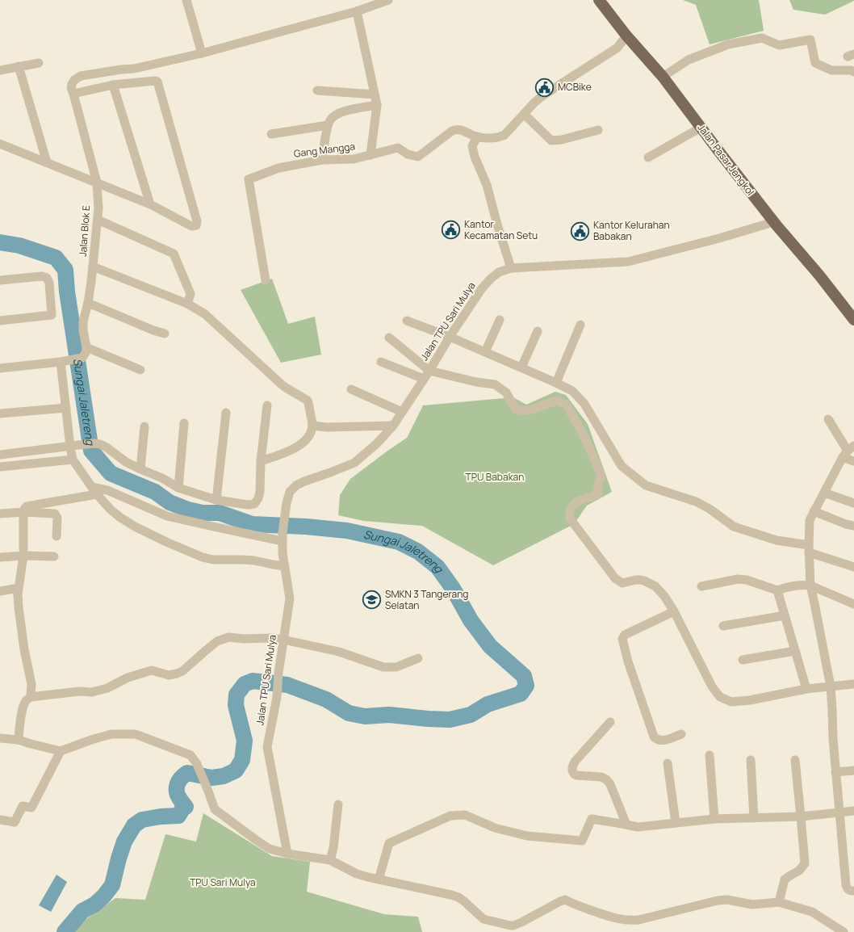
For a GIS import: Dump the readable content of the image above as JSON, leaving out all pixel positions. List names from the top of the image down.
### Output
{
  "streets": {
    "main road": ["Jalan Pasar Jengkol"],
    "street": ["Gang Mangga", "Jalan Blok E", "Jalan TPU Sari Mulya"]
  },
  "crossings": [
    ["Gang Mangga", "Jalan Pasar Jengkol"],
    ["Jalan Pasar Jengkol", "Jalan TPU Sari Mulya"]
  ],
  "water": ["Sungai Jaletreng"],
  "parks": ["TPU Babakan", "TPU Sari Mulya"],
  "places": {
    "public building": ["MCBike", "Kantor Kecamatan Setu", "Kantor Kelurahan Babakan"],
    "school or university": ["SMKN 3 Tangerang Selatan"]
  }
}
